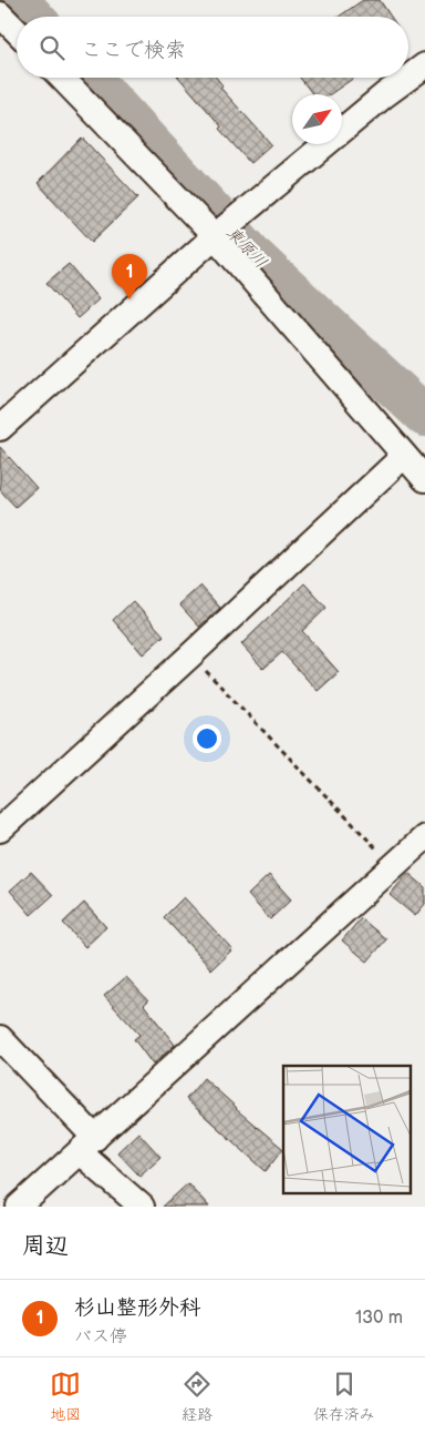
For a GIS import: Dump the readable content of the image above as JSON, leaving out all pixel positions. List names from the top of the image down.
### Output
{
  "water": ["東原川"],
  "north": "top right",
  "page": {
    "search": "ここで検索",
    "pins": "1",
    "heading": "周辺",
    "list": [
      {
        "mark": "1",
        "name": "杉山整形外科",
        "note": "バス停",
        "value": "130 m"
      }
    ],
    "nav": ["地図", "経路", "保存済み"]
  }
}
